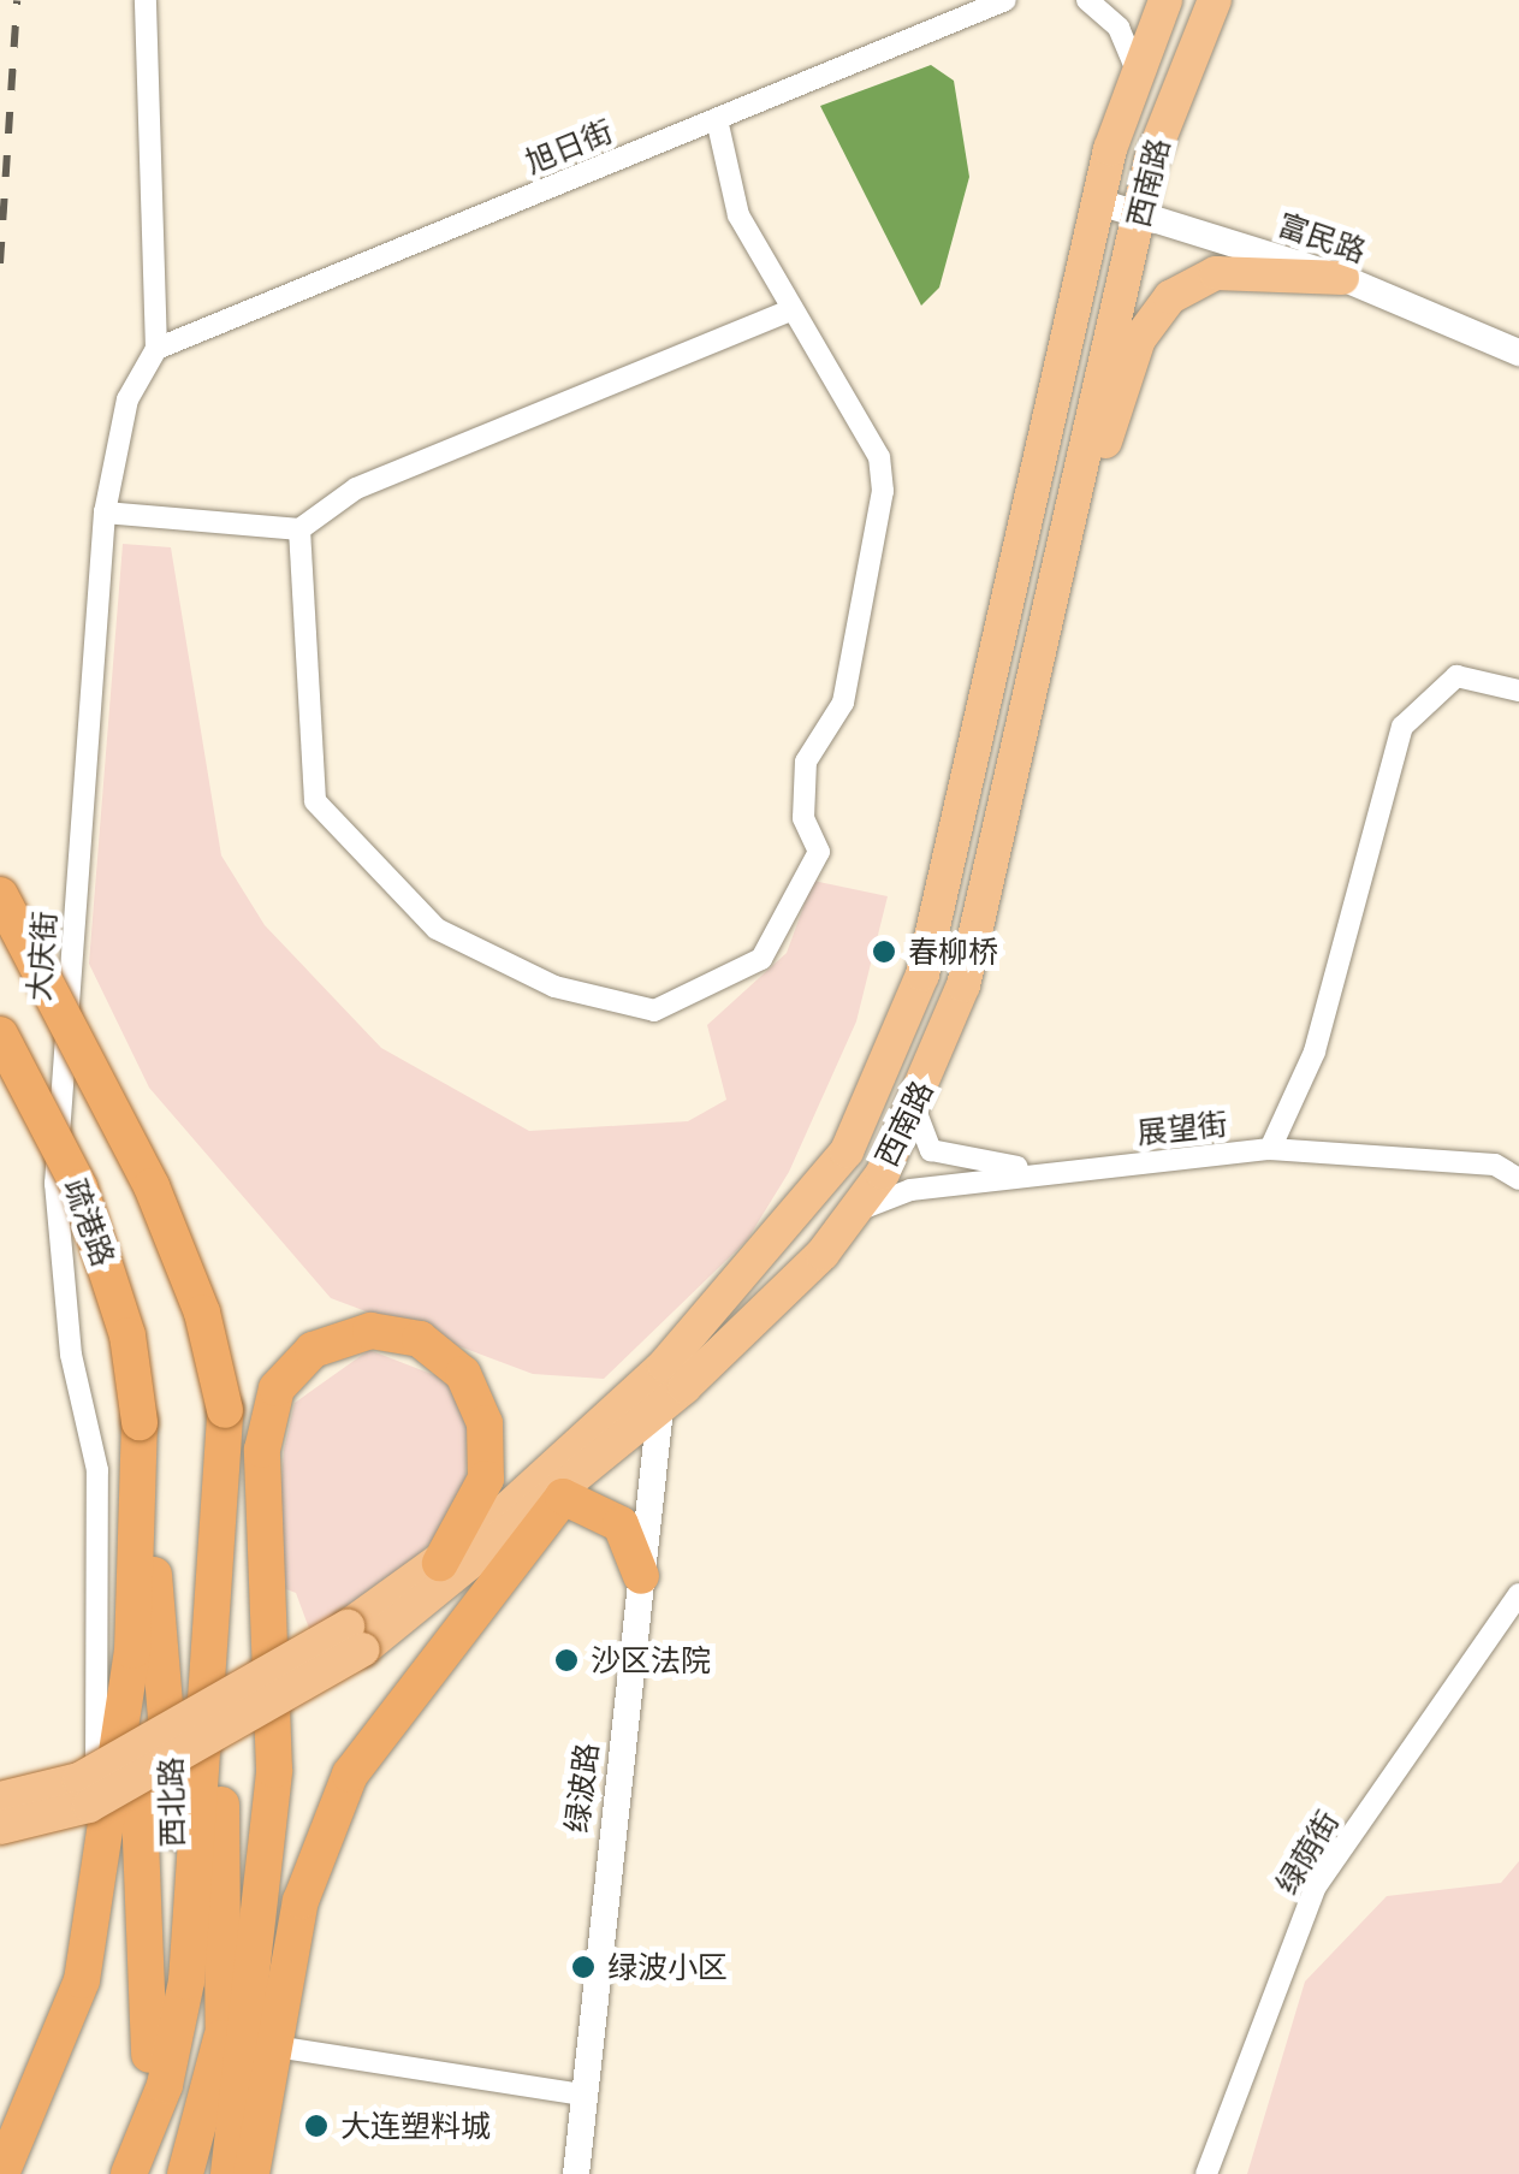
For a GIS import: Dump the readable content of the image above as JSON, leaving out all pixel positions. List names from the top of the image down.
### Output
{
  "streets": {
    "highway": ["疏港路", "西北路"],
    "main road": ["西南路"],
    "street": [
      "旭日街",
      "富民路",
      "大庆街",
      "展望街",
      "绿波路",
      "绿荫街"
    ]
  },
  "crossings": [
    ["旭日街", "大庆街"],
    ["西南路", "富民路"],
    ["西南路", "展望街"],
    ["西南路", "绿波路"],
    ["疏港路", "西北路"]
  ],
  "places": [
    "春柳桥",
    "沙区法院",
    "绿波小区",
    "大连塑料城"
  ]
}
